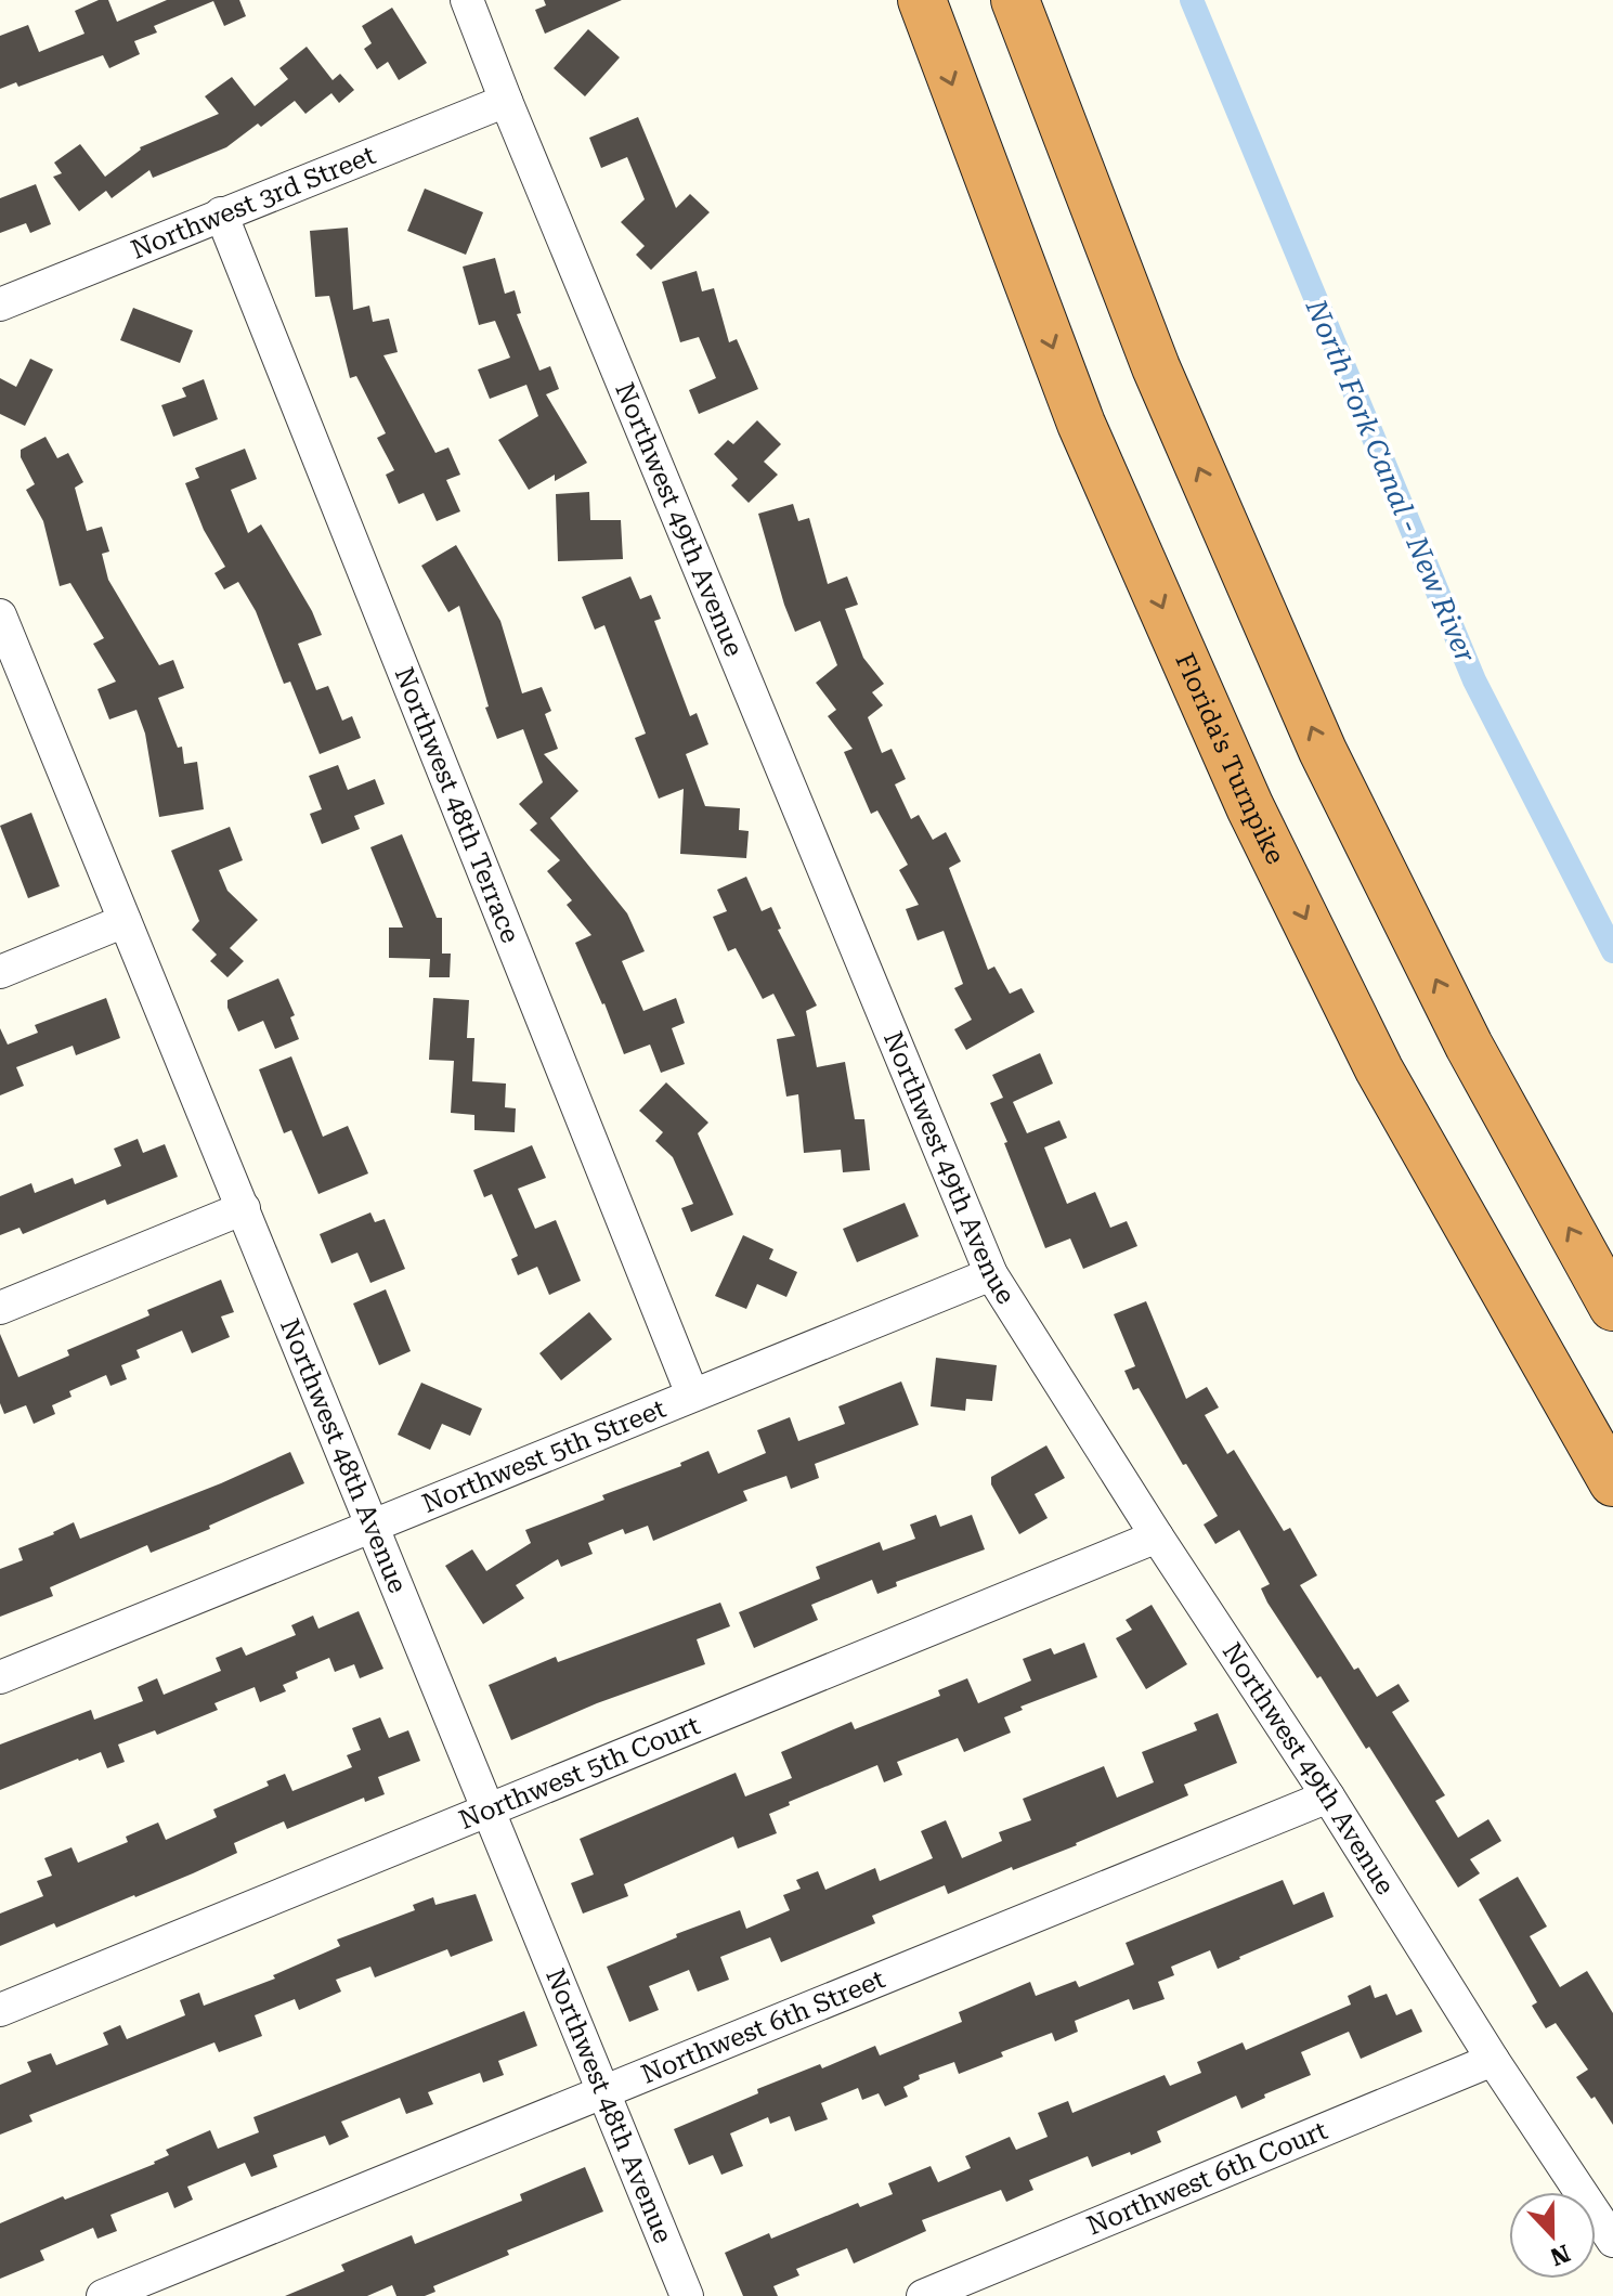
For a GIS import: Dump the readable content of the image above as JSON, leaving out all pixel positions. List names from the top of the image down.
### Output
{
  "streets": {
    "highway": ["Florida's Turnpike"],
    "street": [
      "Northwest 3rd Street",
      "Northwest 49th Avenue",
      "Northwest 48th Terrace",
      "Northwest 48th Avenue",
      "Northwest 5th Street",
      "Northwest 5th Court",
      "Northwest 6th Street",
      "Northwest 6th Court"
    ]
  },
  "crossings": [
    ["Northwest 3rd Street", "Northwest 49th Avenue"],
    ["Northwest 3rd Street", "Northwest 48th Terrace"],
    ["Northwest 49th Avenue", "Northwest 5th Street"],
    ["Northwest 49th Avenue", "Northwest 5th Court"],
    ["Northwest 49th Avenue", "Northwest 6th Street"],
    ["Northwest 49th Avenue", "Northwest 6th Court"],
    ["Northwest 48th Terrace", "Northwest 5th Street"],
    ["Northwest 48th Avenue", "Northwest 5th Street"],
    ["Northwest 48th Avenue", "Northwest 5th Court"],
    ["Northwest 48th Avenue", "Northwest 6th Street"]
  ],
  "water": ["North Fork Canal - New River"],
  "north": "bottom"
}
